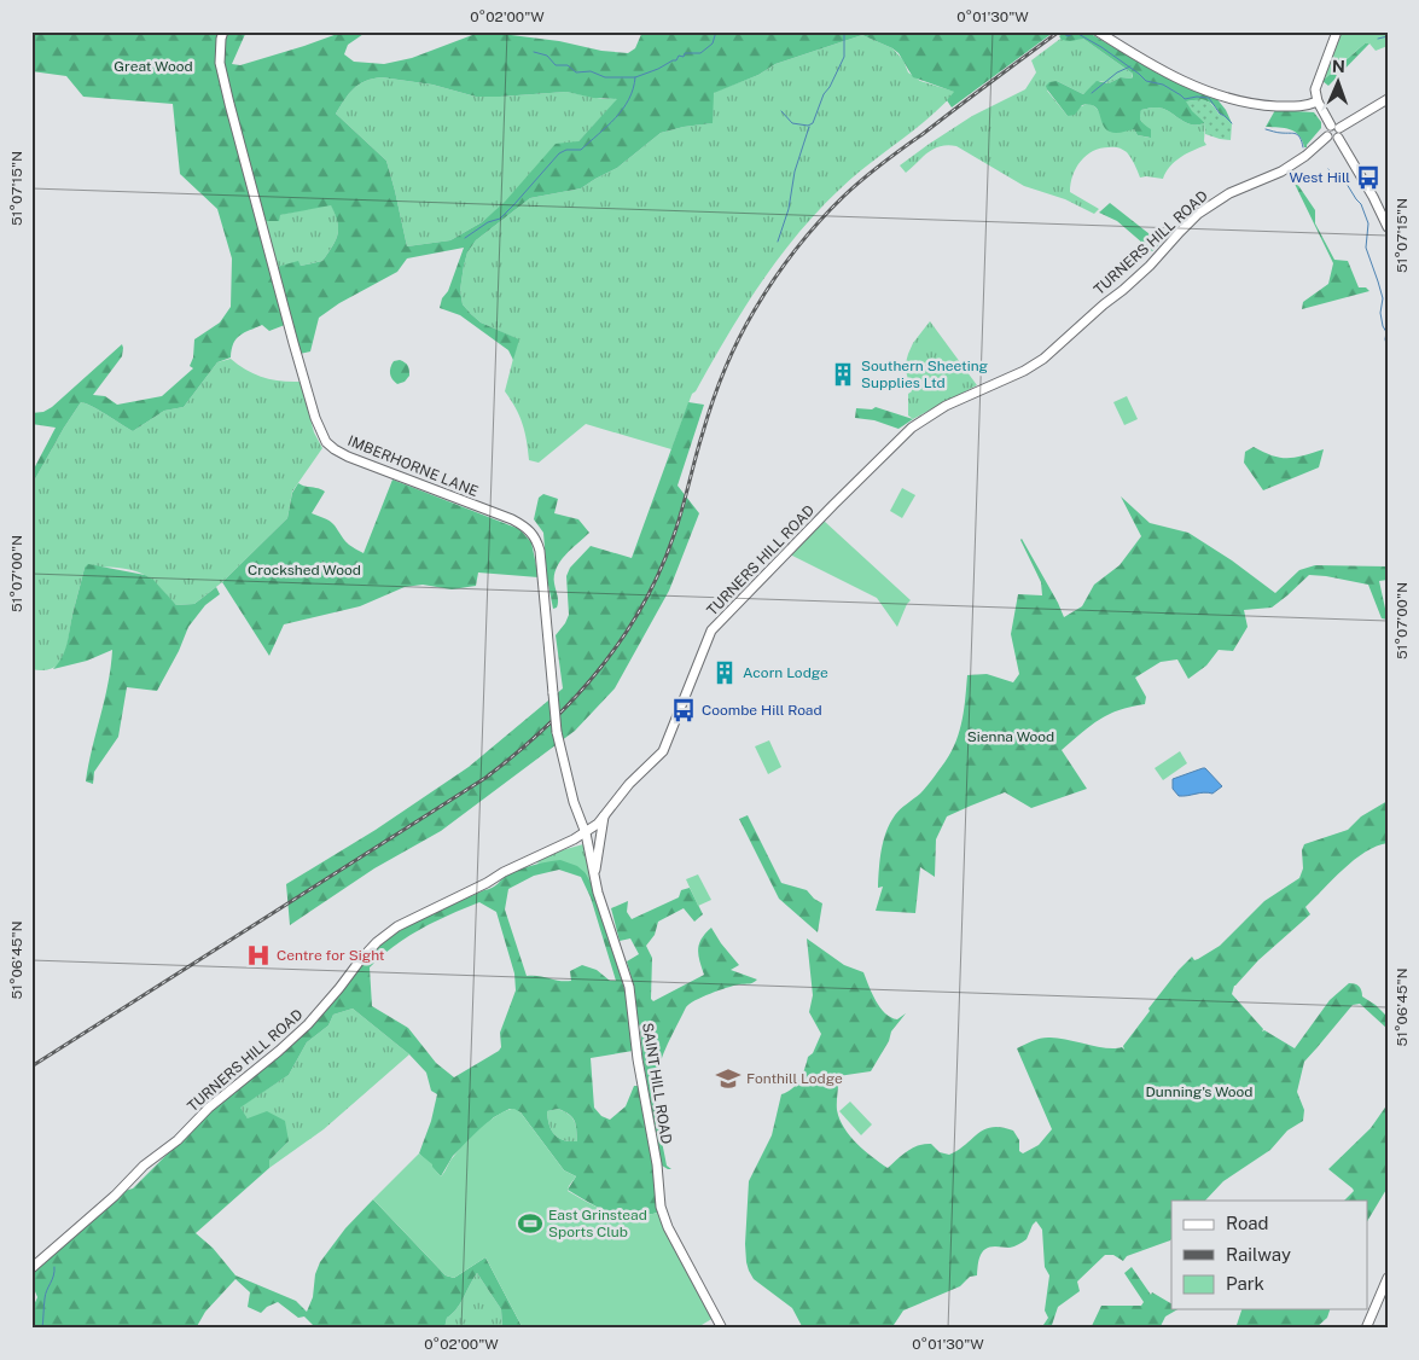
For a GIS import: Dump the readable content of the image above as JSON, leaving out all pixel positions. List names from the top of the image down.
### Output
{
  "streets": {
    "street": ["TURNERS HILL ROAD", "IMBERHORNE LANE", "SAINT HILL ROAD"]
  },
  "crossings": [
    ["TURNERS HILL ROAD", "IMBERHORNE LANE"],
    ["TURNERS HILL ROAD", "SAINT HILL ROAD"],
    ["IMBERHORNE LANE", "SAINT HILL ROAD"]
  ],
  "parks": [
    "Great Wood",
    "Crockshed Wood",
    "Sienna Wood",
    "Dunning's Wood"
  ],
  "places": {
    "bus stop": ["West Hill", "Coombe Hill Road"],
    "building": ["Southern Sheeting Supplies Ltd", "Acorn Lodge"],
    "hospital": ["Centre for Sight"],
    "school or university": ["Fonthill Lodge"],
    "sports": ["East Grinstead Sports Club"]
  },
  "legend": ["Road", "Railway", "Park"],
  "north": "top",
  "coordinates": [
    "0°02'00\"W",
    "0°01'30\"W",
    "51°07'15\"N",
    "51°07'00\"N",
    "51°06'45\"N"
  ]
}
